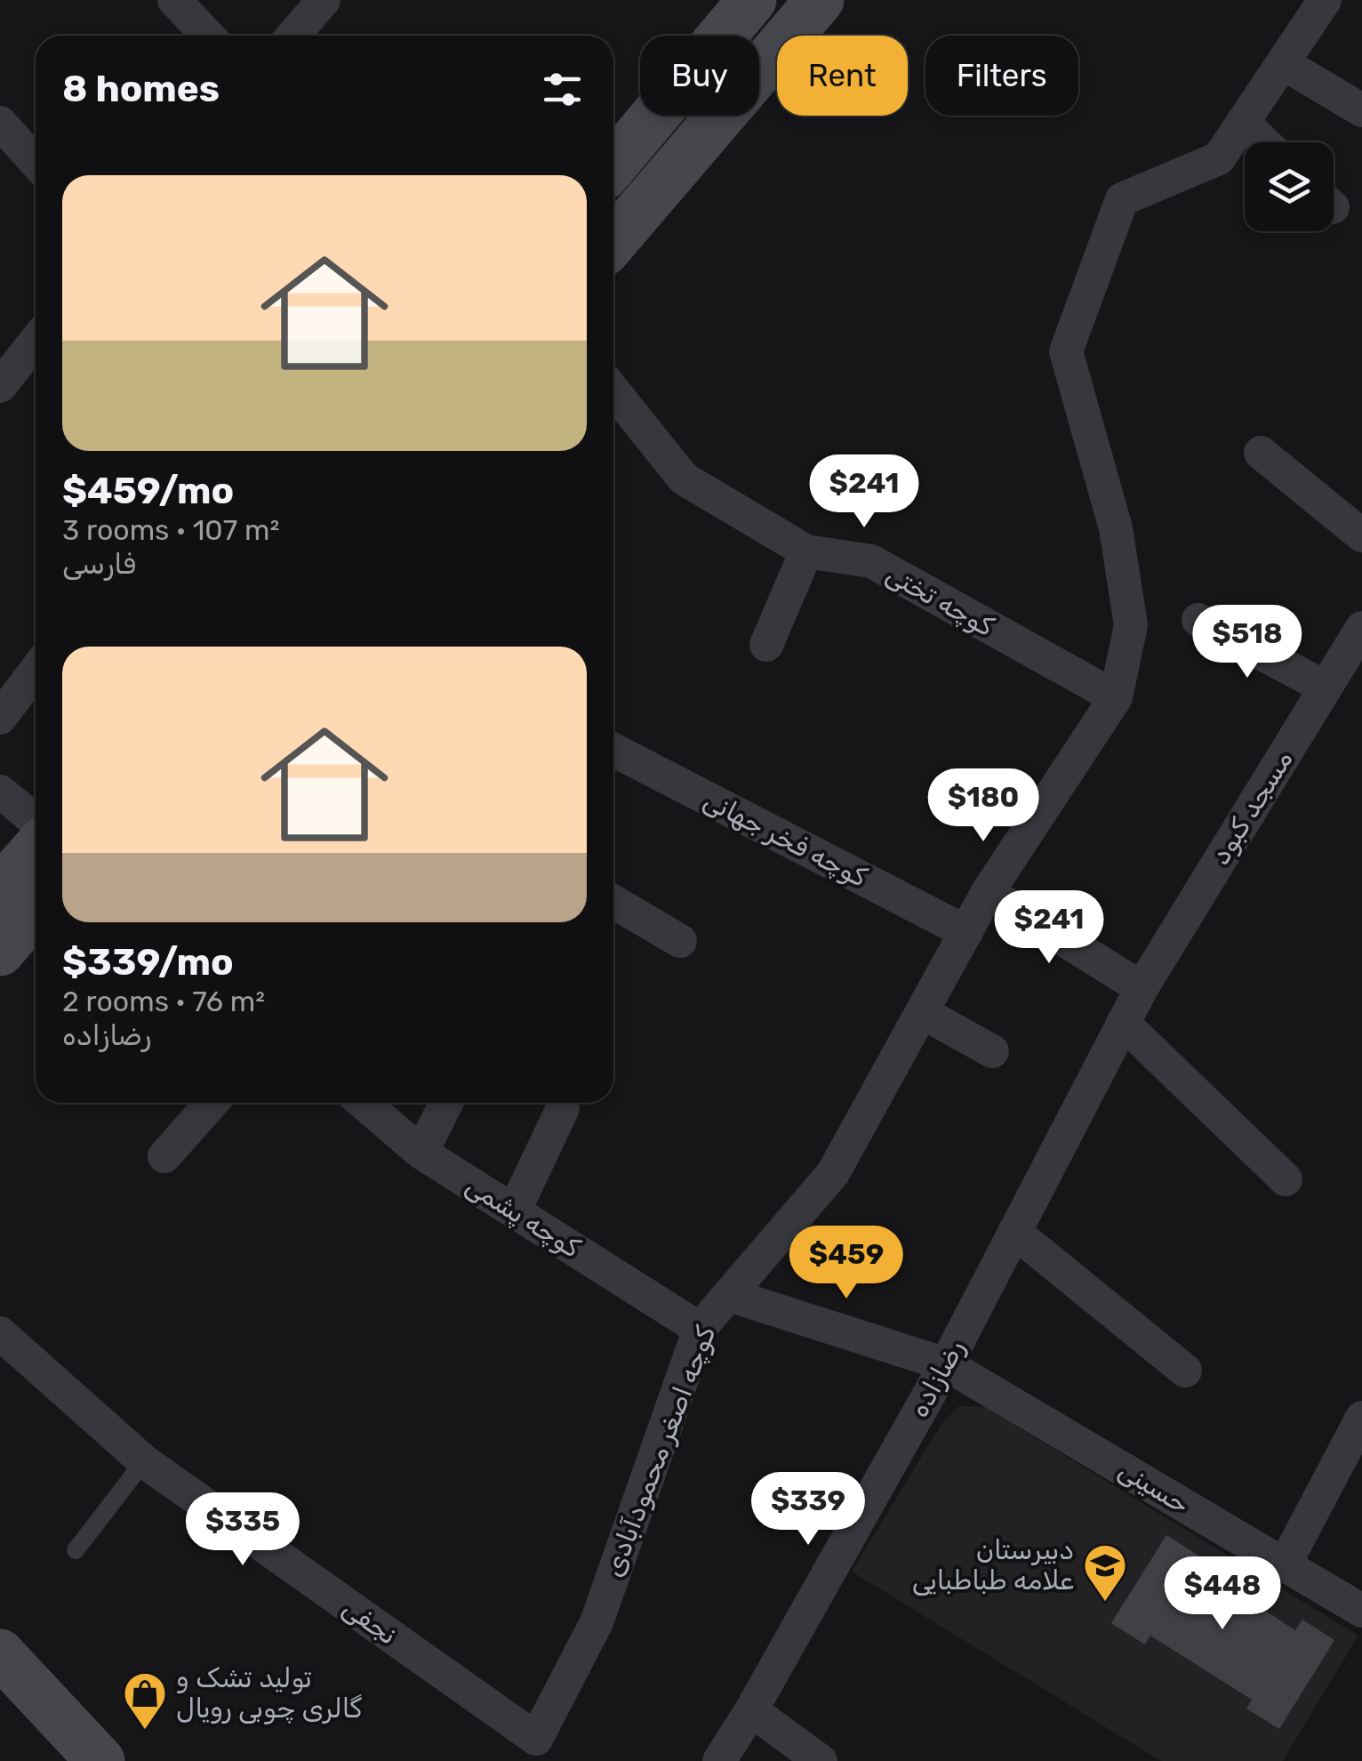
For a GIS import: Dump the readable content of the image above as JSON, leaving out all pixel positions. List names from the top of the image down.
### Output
{
  "streets": {
    "street": [
      "کوچه تختی",
      "مسجد کبود",
      "کوچه فخر جهانی",
      "کوچه پشمی",
      "رضازاده",
      "کوچه اصغر محمودآبادی",
      "حسینی",
      "نجفی"
    ]
  },
  "crossings": [
    ["کوچه تختی", "کوچه اصغر محمودآبادی"],
    ["مسجد کبود", "رضازاده"],
    ["کوچه فخر جهانی", "کوچه اصغر محمودآبادی"],
    ["کوچه پشمی", "کوچه اصغر محمودآبادی"],
    ["رضازاده", "حسینی"],
    ["کوچه اصغر محمودآبادی", "حسینی"],
    ["کوچه اصغر محمودآبادی", "نجفی"]
  ],
  "places": {
    "school or university": ["دبیرستان علامه طباطبایی"],
    "shop": ["تولید تشک و گالری چوبی رویال"]
  },
  "page": {
    "chip": ["Buy", "Rent", "Filters"],
    "heading": "8 homes",
    "list": [
      {
        "name": "$459/mo",
        "note": "3 rooms · 107 m² · فارسی"
      },
      {
        "name": "$339/mo",
        "note": "2 rooms · 76 m² · رضازاده"
      }
    ],
    "price": [
      "$241",
      "$518",
      "$180",
      "$241",
      "$459",
      "$339",
      "$335",
      "$448"
    ]
  }
}
